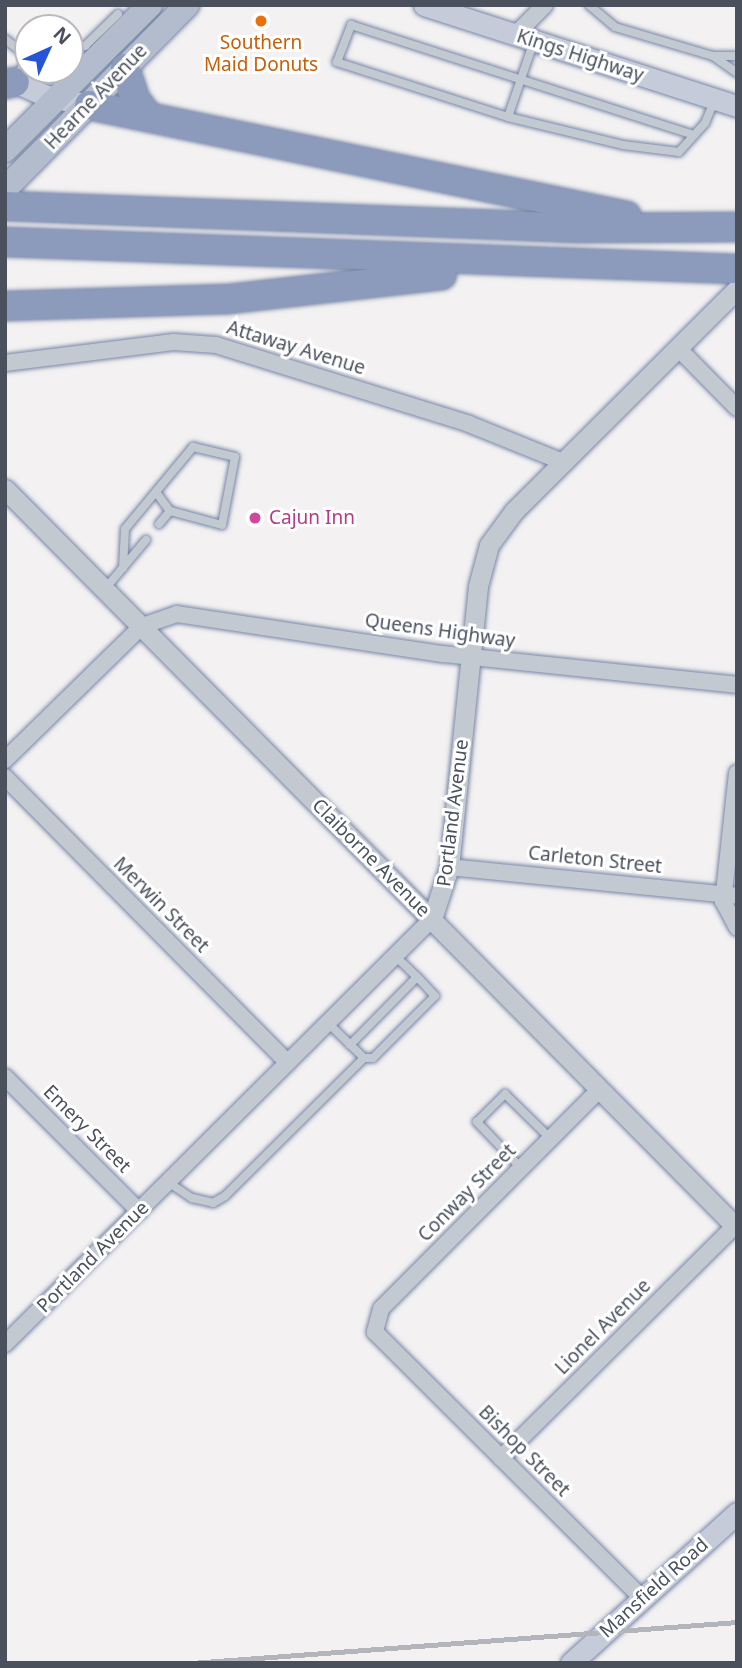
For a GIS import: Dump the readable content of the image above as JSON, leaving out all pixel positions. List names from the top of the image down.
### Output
{
  "streets": {
    "main road": ["Kings Highway", "Hearne Avenue", "Mansfield Road"],
    "street": [
      "Attaway Avenue",
      "Queens Highway",
      "Portland Avenue",
      "Claiborne Avenue",
      "Carleton Street",
      "Merwin Street",
      "Emery Street",
      "Conway Street",
      "Lionel Avenue",
      "Bishop Street"
    ]
  },
  "crossings": [
    ["Attaway Avenue", "Portland Avenue"],
    ["Queens Highway", "Portland Avenue"],
    ["Queens Highway", "Claiborne Avenue"],
    ["Portland Avenue", "Claiborne Avenue"],
    ["Portland Avenue", "Carleton Street"],
    ["Portland Avenue", "Merwin Street"],
    ["Portland Avenue", "Emery Street"],
    ["Claiborne Avenue", "Conway Street"],
    ["Claiborne Avenue", "Lionel Avenue"],
    ["Conway Street", "Bishop Street"],
    ["Lionel Avenue", "Bishop Street"],
    ["Bishop Street", "Mansfield Road"]
  ],
  "places": ["Southern Maid Donuts", "Cajun Inn"],
  "north": "top right"
}
